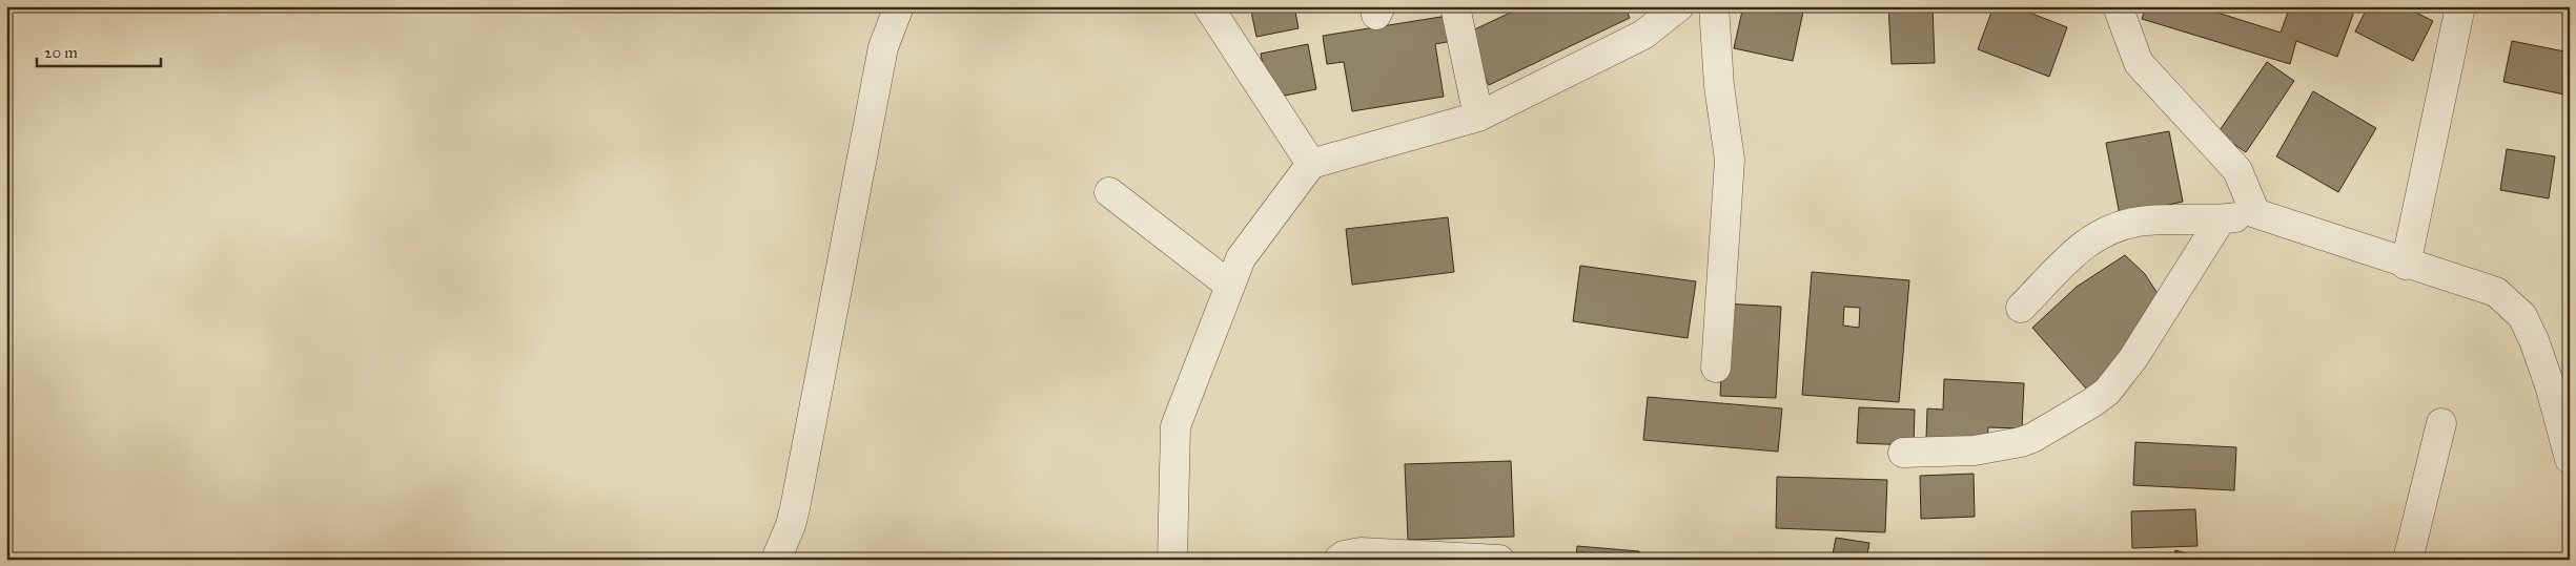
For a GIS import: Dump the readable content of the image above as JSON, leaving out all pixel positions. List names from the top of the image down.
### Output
{
  "scale_bar": "20 m"
}
